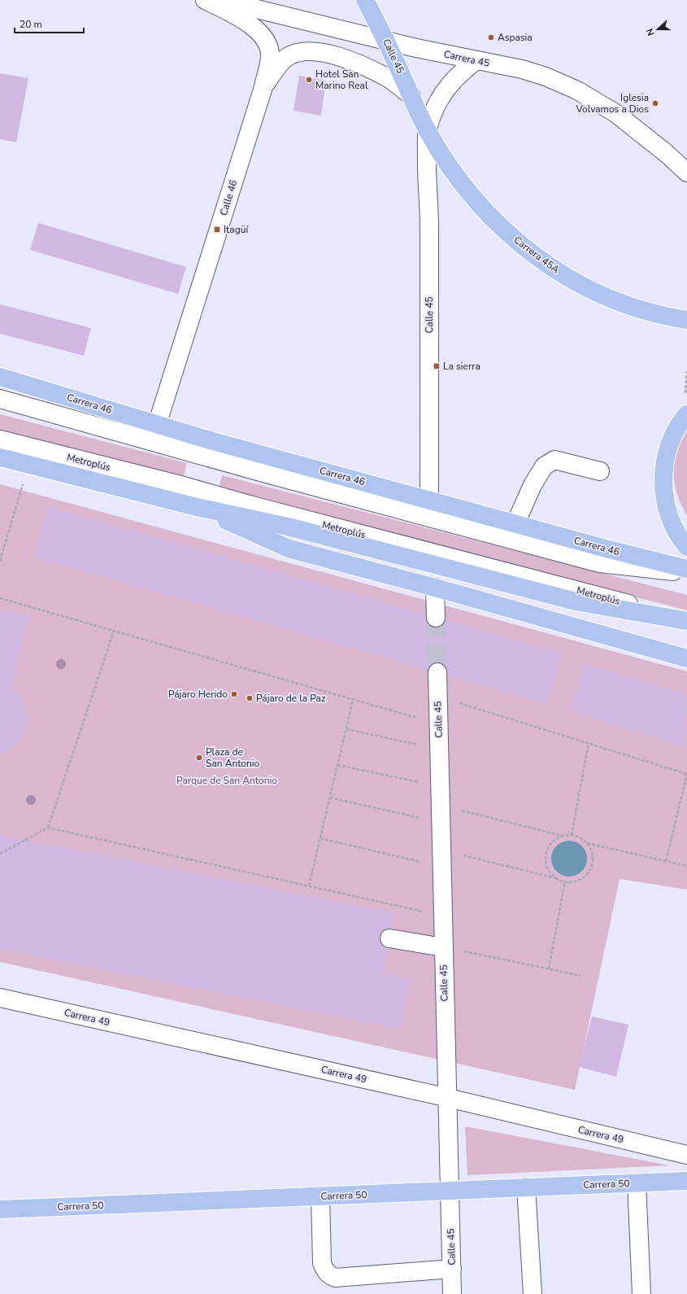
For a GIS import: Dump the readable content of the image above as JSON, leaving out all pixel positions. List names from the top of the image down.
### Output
{
  "streets": {
    "main road": [
      "Calle 45",
      "Carrera 45A",
      "Carrera 46",
      "Carrera 50"
    ],
    "street": [
      "Carrera 45",
      "Calle 46",
      "Metroplús",
      "Carrera 49"
    ]
  },
  "crossings": [
    ["Calle 45", "Carrera 45"],
    ["Calle 45", "Carrera 45A"],
    ["Calle 45", "Carrera 46"],
    ["Calle 45", "Carrera 49"],
    ["Calle 45", "Carrera 50"],
    ["Calle 46", "Carrera 46"]
  ],
  "parks": ["Parque de San Antonio"],
  "places": {
    "other": [
      "Aspasia",
      "Hotel San Marino Real",
      "Iglesia Volvamos a Dios",
      "Pájaro Herido",
      "Pájaro de la Paz",
      "Plaza de San Antonio"
    ],
    "transit": ["Itagüí", "La sierra"]
  },
  "scale_bar": "20 m",
  "north": "left"
}
